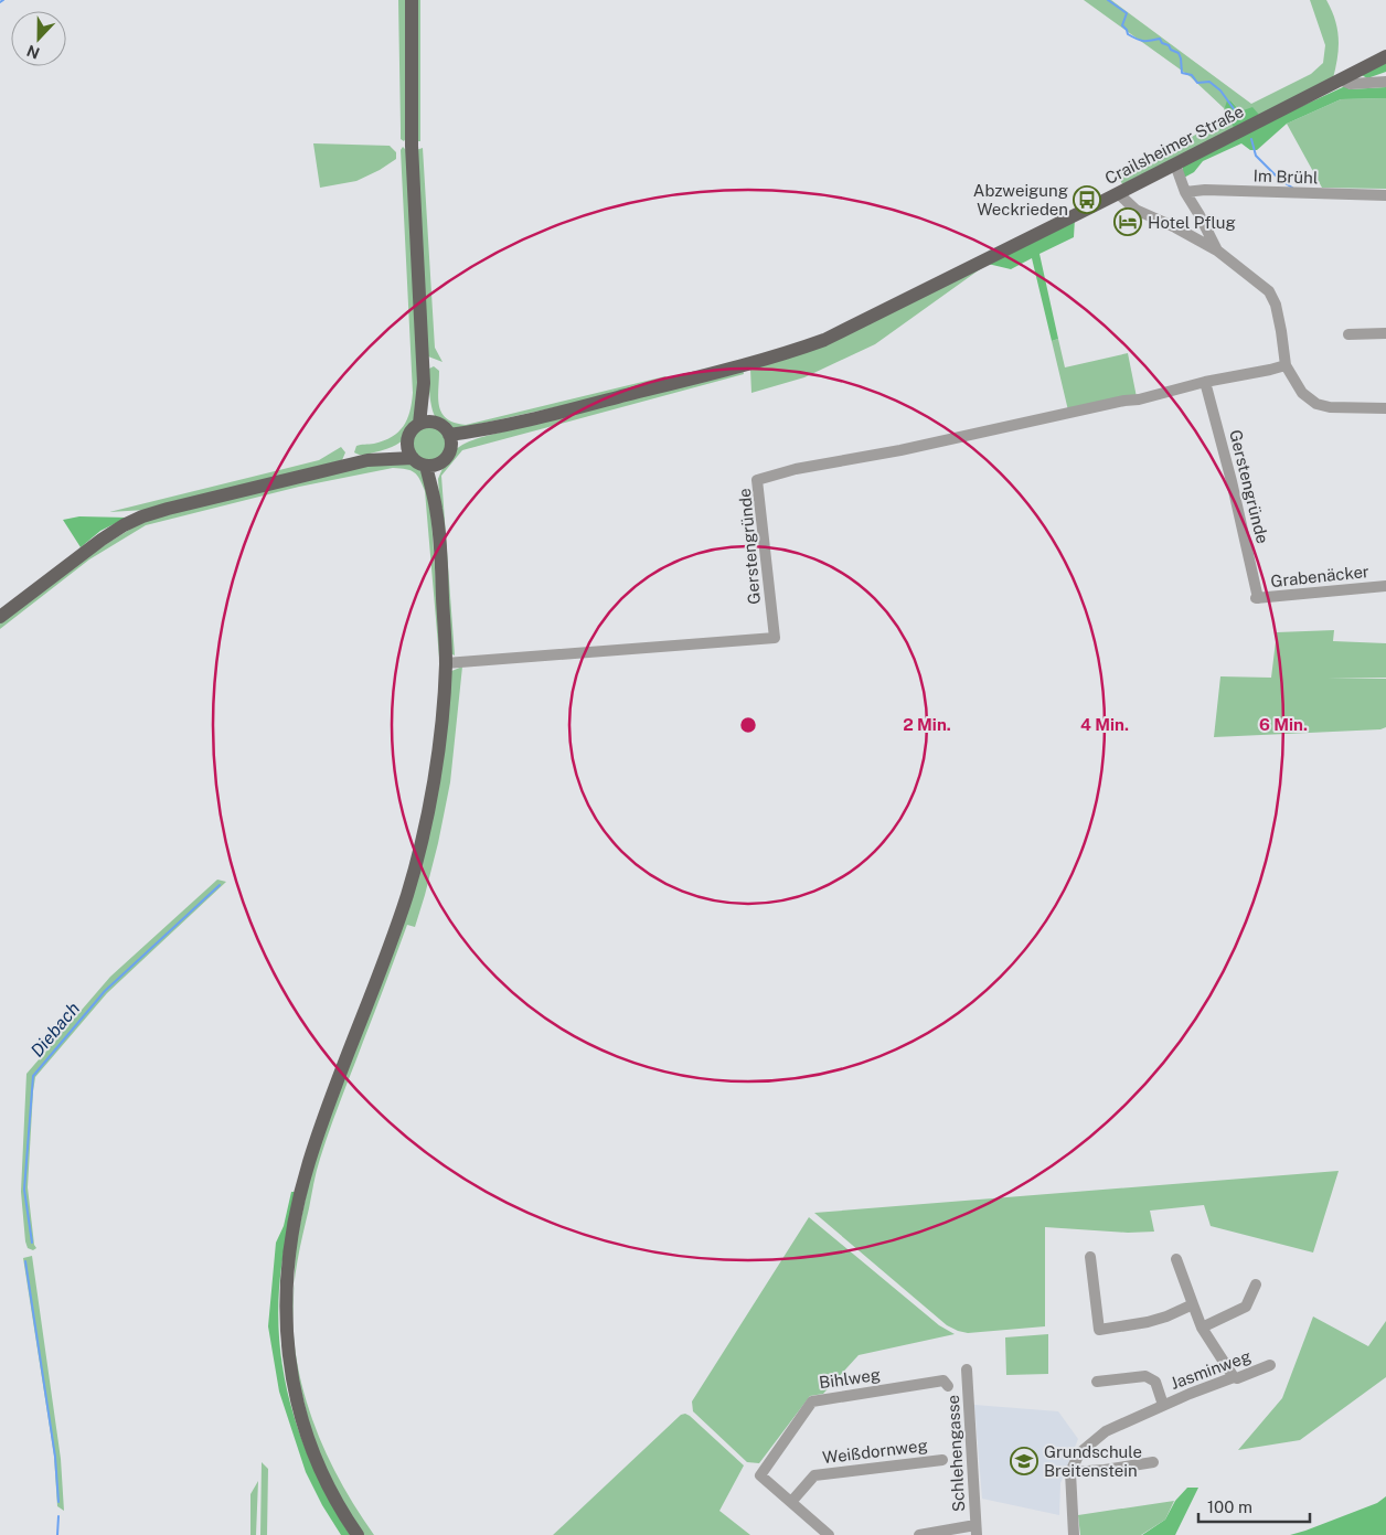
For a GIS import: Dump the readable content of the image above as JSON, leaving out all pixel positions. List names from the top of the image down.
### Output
{
  "streets": {
    "main road": ["Crailsheimer Straße"],
    "street": [
      "Im Brühl",
      "Gerstengründe",
      "Grabenäcker",
      "Jasminweg",
      "Bihlweg",
      "Weißdornweg",
      "Schlehengasse"
    ]
  },
  "crossings": [
    ["Gerstengründe", "Grabenäcker"],
    ["Bihlweg", "Weißdornweg"]
  ],
  "water": ["Diebach"],
  "places": {
    "bus stop": ["Abzweigung Weckrieden"],
    "hotel": ["Hotel Pflug"],
    "school or university": ["Grundschule Breitenstein"]
  },
  "scale_bar": "100 m",
  "north": "bottom",
  "rings": ["2 Min.", "4 Min.", "6 Min."]
}
